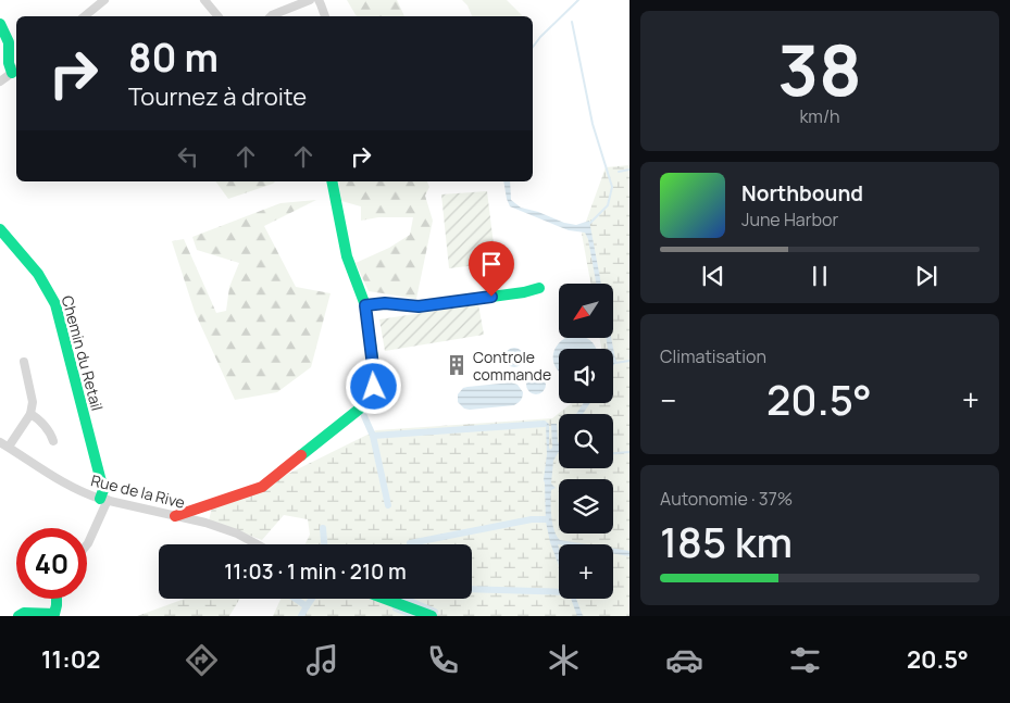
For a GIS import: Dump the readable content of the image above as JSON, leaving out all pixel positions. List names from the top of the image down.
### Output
{
  "streets": {
    "street": ["Chemin du Retail", "Rue de la Rive"]
  },
  "crossings": [
    ["Chemin du Retail", "Rue de la Rive"]
  ],
  "places": {
    "building": ["Controle commande"]
  },
  "north": "bottom left",
  "page": {
    "tile": [
      ["38", "km/h"],
      "Climatisation",
      ["Autonomie · 37%", "185 km"]
    ],
    "turn": ["80 m", "Tournez à droite"],
    "song": ["Northbound", "June Harbor"],
    "map_buttons": "+",
    "heat": ["−", "20.5°", "+"],
    "limit": "40",
    "trip": "11:03 · 1 min · 210 m",
    "tabs": ["11:02", "20.5°"]
  }
}
